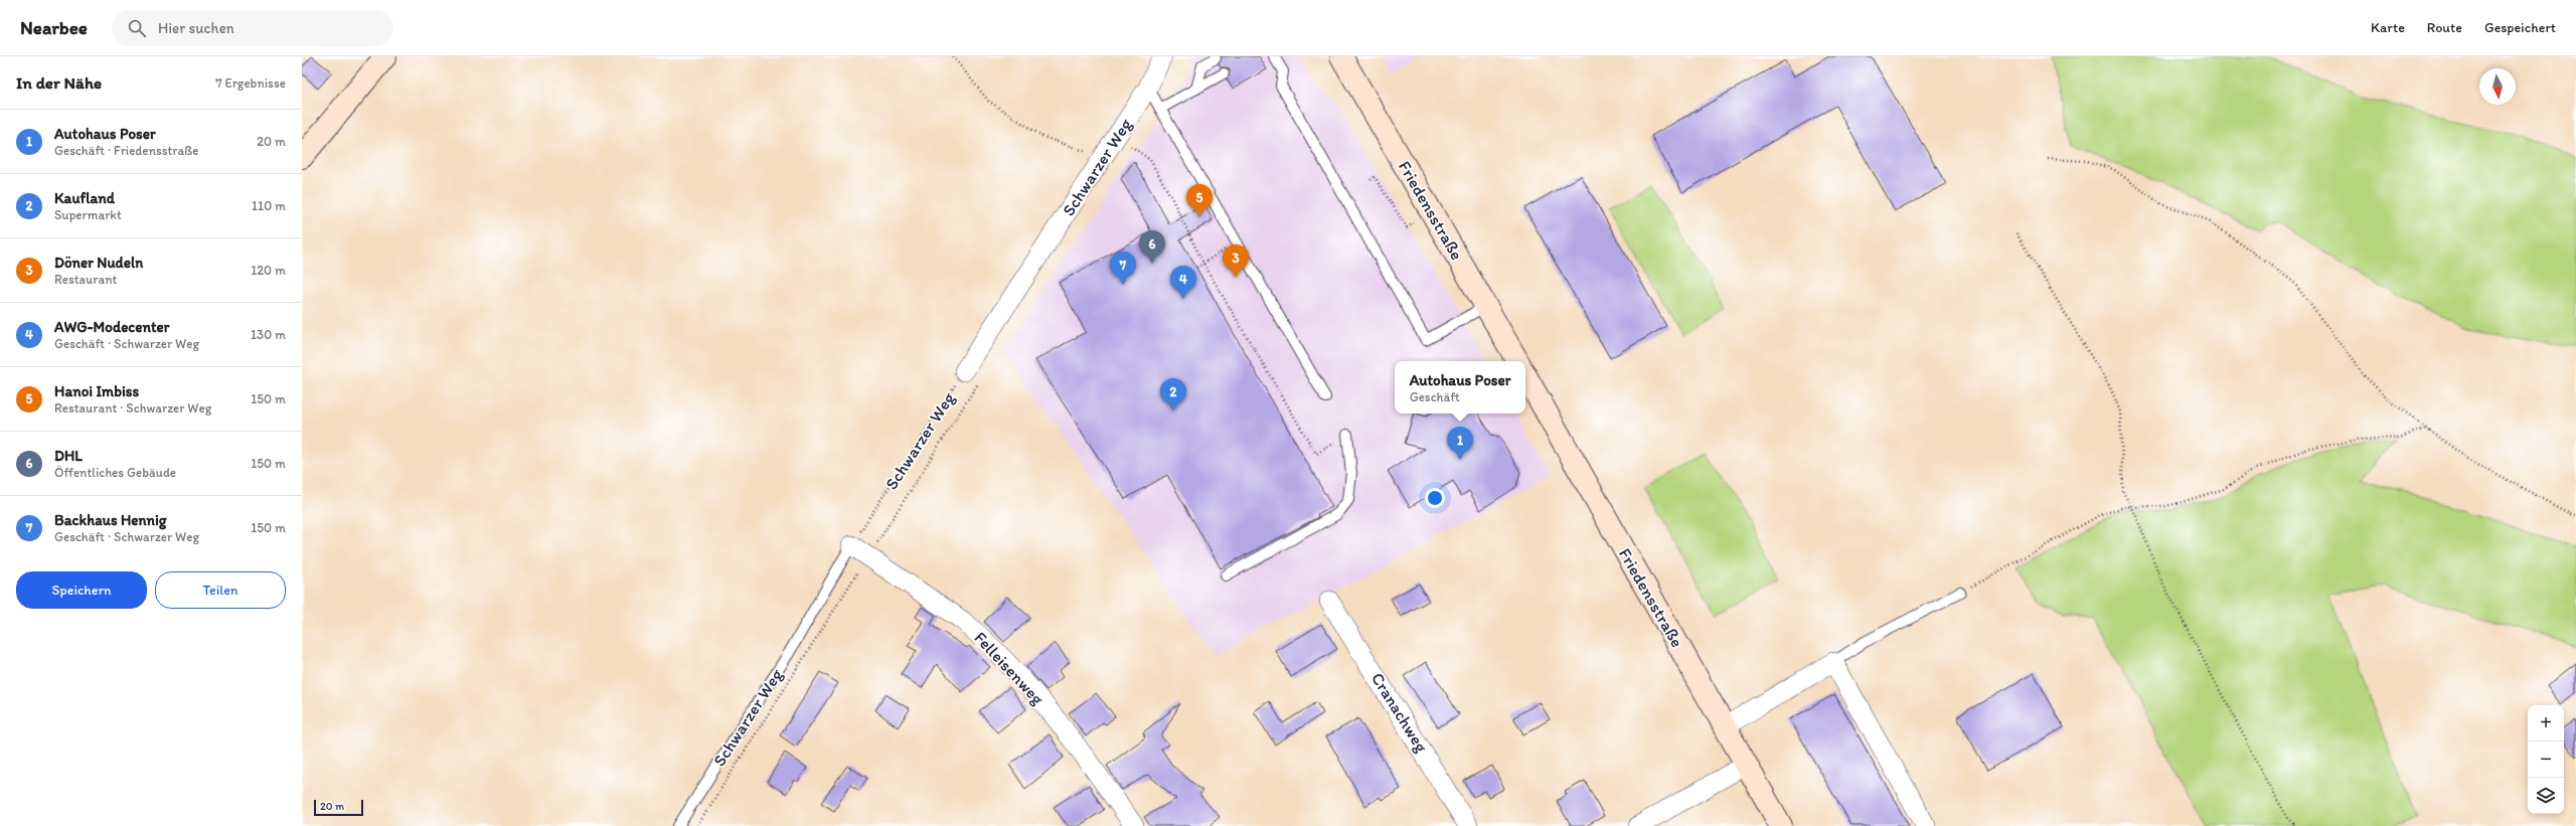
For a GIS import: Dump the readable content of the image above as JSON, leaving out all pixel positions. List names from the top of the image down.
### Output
{
  "streets": {
    "street": [
      "Schwarzer Weg",
      "Friedensstraße",
      "Felleisenweg",
      "Cranachweg"
    ]
  },
  "crossings": [
    ["Schwarzer Weg", "Felleisenweg"]
  ],
  "scale_bar": "20 m",
  "north": "bottom",
  "page": {
    "header": "Nearbee",
    "search": "Hier suchen",
    "nav": ["Karte", "Route", "Gespeichert"],
    "heading": ["In der Nähe", "7 Ergebnisse"],
    "list": [
      {
        "mark": "1",
        "name": "Autohaus Poser",
        "note": "Geschäft · Friedensstraße",
        "value": "20 m"
      },
      {
        "mark": "2",
        "name": "Kaufland",
        "note": "Supermarkt",
        "value": "110 m"
      },
      {
        "mark": "3",
        "name": "Döner Nudeln",
        "note": "Restaurant",
        "value": "120 m"
      },
      {
        "mark": "4",
        "name": "AWG-Modecenter",
        "note": "Geschäft · Schwarzer Weg",
        "value": "130 m"
      },
      {
        "mark": "5",
        "name": "Hanoi Imbiss",
        "note": "Restaurant · Schwarzer Weg",
        "value": "150 m"
      },
      {
        "mark": "6",
        "name": "DHL",
        "note": "Öffentliches Gebäude",
        "value": "150 m"
      },
      {
        "mark": "7",
        "name": "Backhaus Hennig",
        "note": "Geschäft · Schwarzer Weg",
        "value": "150 m"
      }
    ],
    "pins": [
      "5",
      "6",
      "3",
      "7",
      "4",
      "2",
      "1"
    ],
    "popup": ["Autohaus Poser", "Geschäft"],
    "buttons": ["Speichern", "Teilen"],
    "map_buttons": ["+", "−"],
    "scale": "20 m"
  }
}
